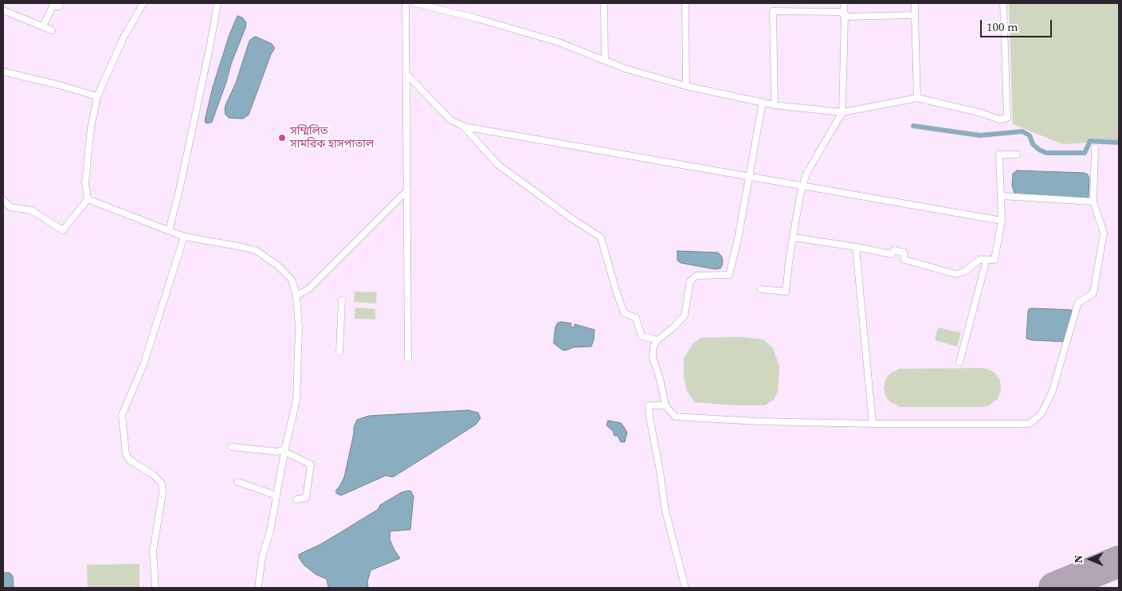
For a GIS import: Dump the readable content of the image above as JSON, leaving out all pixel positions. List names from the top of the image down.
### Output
{
  "places": ["সম্মিলিত সামরিক হাসপাতাল"],
  "scale_bar": "100 m",
  "north": "left"
}
